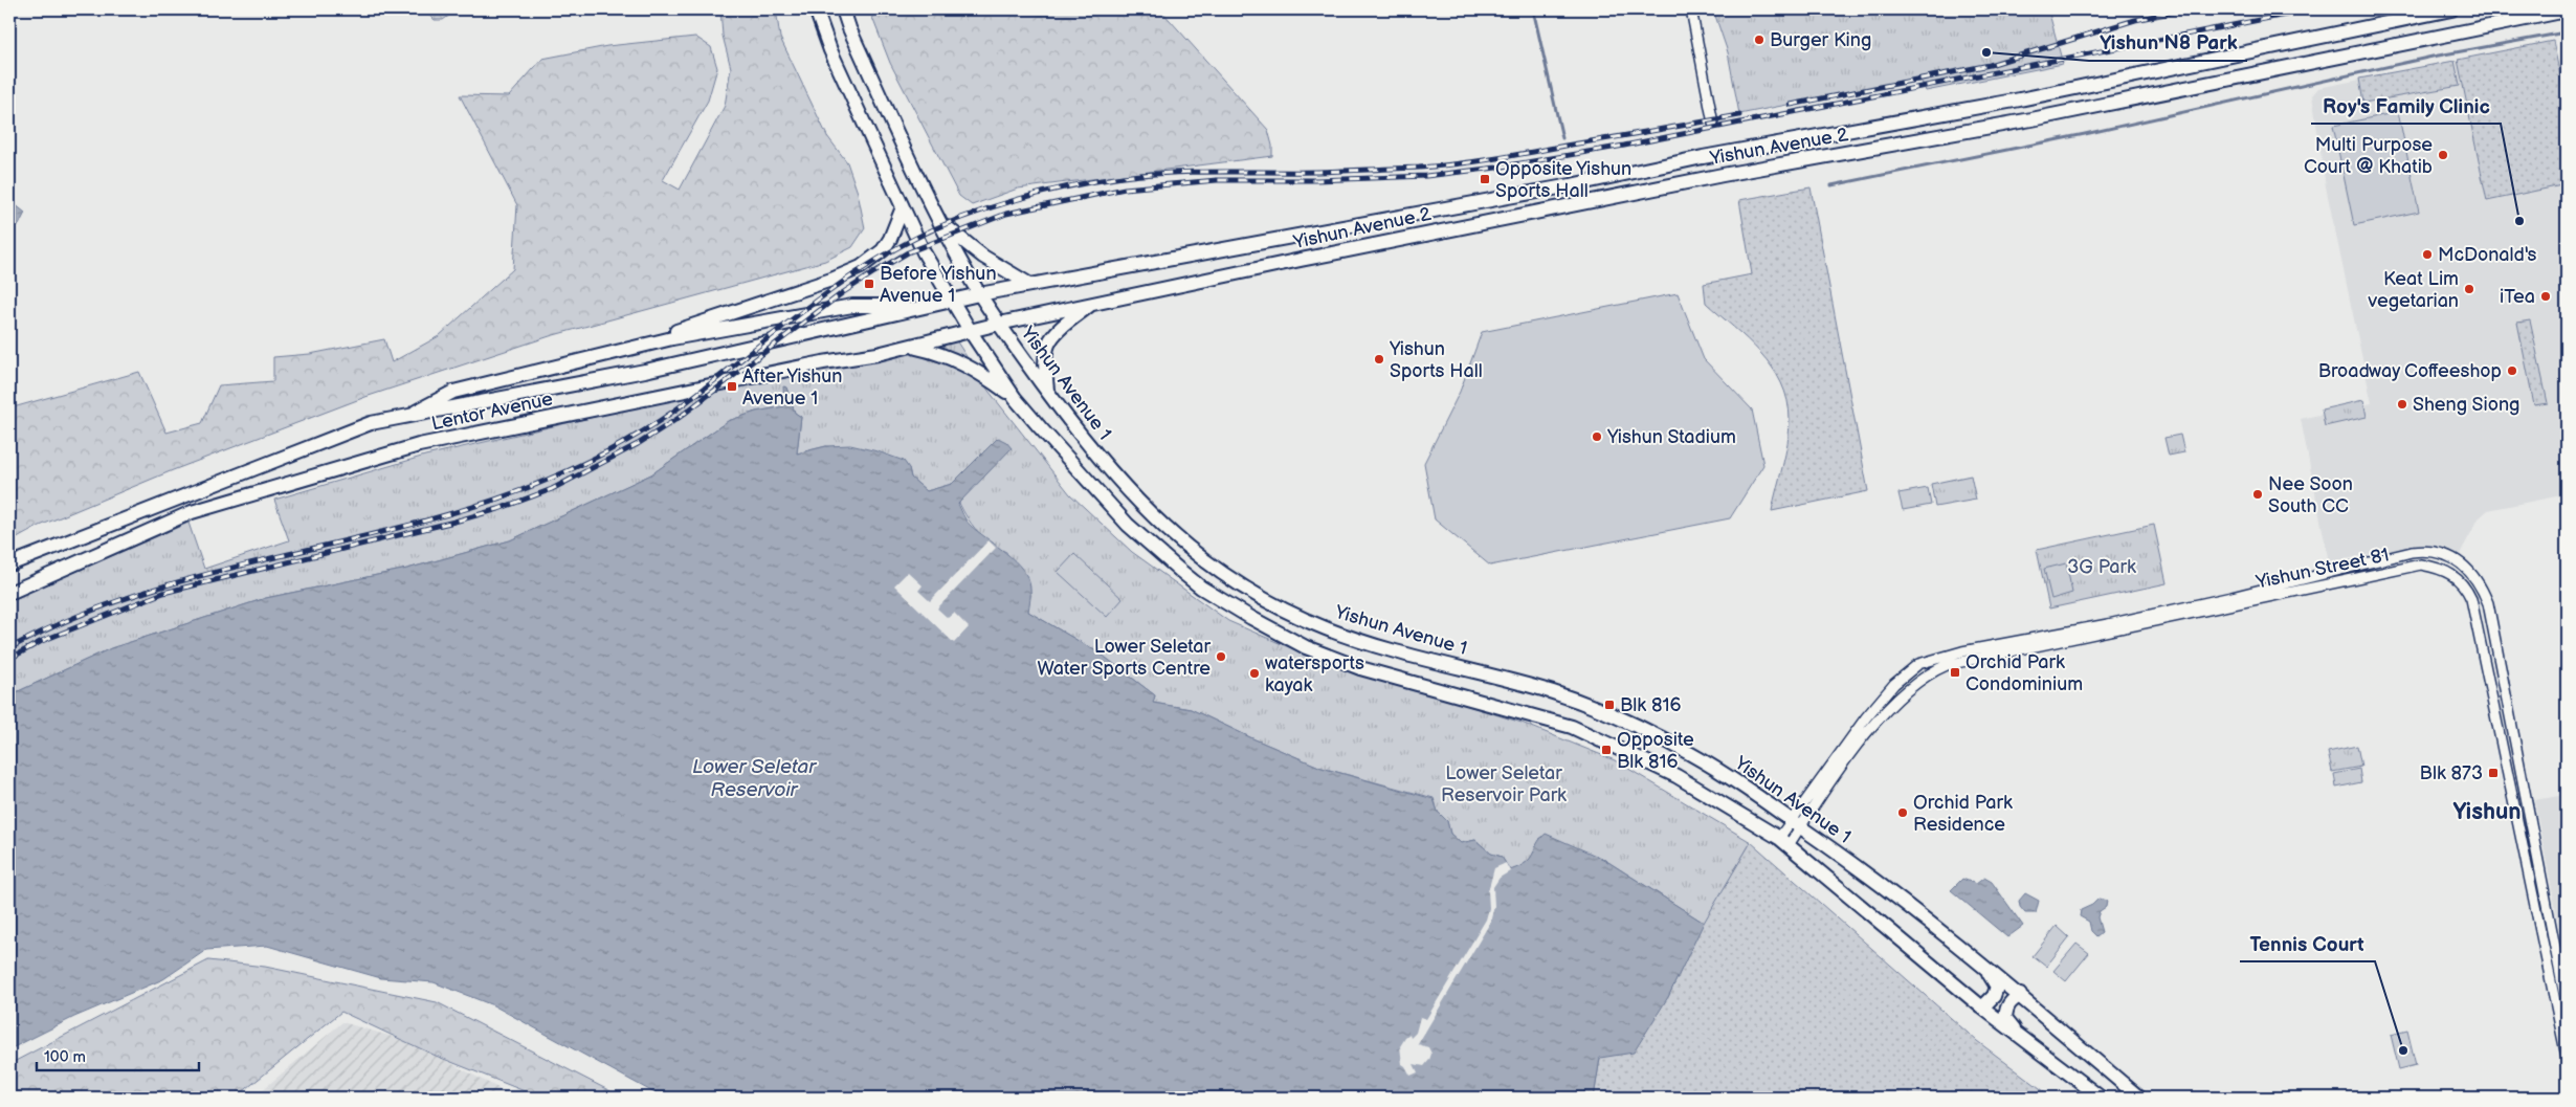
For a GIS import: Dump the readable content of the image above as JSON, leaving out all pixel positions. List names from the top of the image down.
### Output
{
  "streets": {
    "main road": ["Yishun Avenue 2", "Yishun Avenue 1", "Lentor Avenue"],
    "street": ["Yishun Street 81"]
  },
  "crossings": [
    ["Yishun Avenue 2", "Yishun Avenue 1"],
    ["Yishun Avenue 2", "Lentor Avenue"],
    ["Yishun Avenue 1", "Lentor Avenue"],
    ["Yishun Avenue 1", "Yishun Street 81"]
  ],
  "districts": ["Yishun"],
  "water": ["Lower Seletar Reservoir"],
  "parks": ["3G Park", "Lower Seletar Reservoir Park"],
  "places": {
    "other": [
      "Burger King",
      "Yishun N8 Park",
      "Multi Purpose Court @ Khatib",
      "Roy's Family Clinic",
      "McDonald's",
      "Keat Lim vegetarian",
      "iTea",
      "Yishun Sports Hall",
      "Broadway Coffeeshop",
      "Sheng Siong",
      "Yishun Stadium",
      "Nee Soon South CC",
      "Lower Seletar Water Sports Centre",
      "watersports kayak",
      "Orchid Park Residence",
      "Tennis Court"
    ],
    "transit": [
      "Opposite Yishun Sports Hall",
      "Before Yishun Avenue 1",
      "After Yishun Avenue 1",
      "Orchid Park Condominium",
      "Blk 816",
      "Opposite Blk 816",
      "Blk 873"
    ]
  },
  "scale_bar": "100 m"
}
